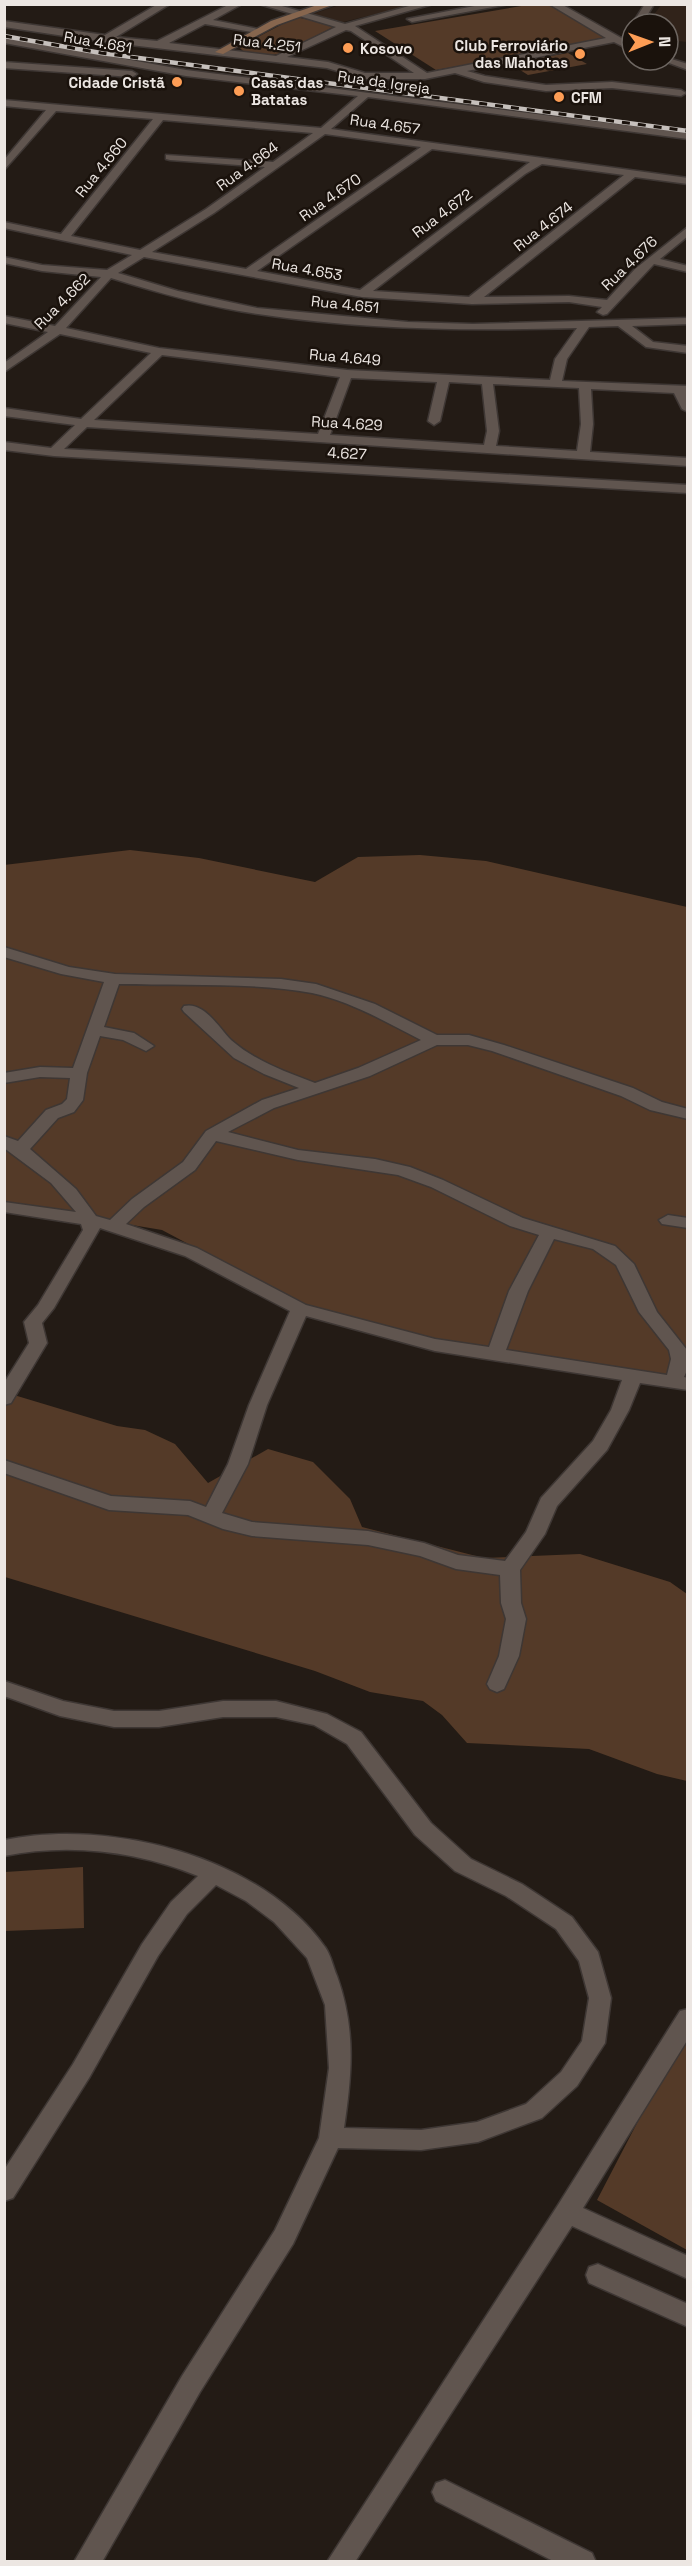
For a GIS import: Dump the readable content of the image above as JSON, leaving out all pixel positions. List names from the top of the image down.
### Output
{
  "streets": {
    "street": [
      "Rua 4.681",
      "Rua 4.251",
      "Rua da Igreja",
      "Rua 4.657",
      "Rua 4.664",
      "Rua 4.660",
      "Rua 4.670",
      "Rua 4.672",
      "Rua 4.674",
      "Rua 4.676",
      "Rua 4.653",
      "Rua 4.662",
      "Rua 4.651",
      "Rua 4.649",
      "Rua 4.629",
      "4.627"
    ]
  },
  "crossings": [
    ["Rua 4.681", "Rua da Igreja"],
    ["Rua da Igreja", "Rua 4.664"],
    ["Rua 4.657", "Rua 4.664"],
    ["Rua 4.657", "Rua 4.660"],
    ["Rua 4.657", "Rua 4.670"],
    ["Rua 4.657", "Rua 4.672"],
    ["Rua 4.657", "Rua 4.674"],
    ["Rua 4.664", "Rua 4.653"],
    ["Rua 4.664", "Rua 4.662"],
    ["Rua 4.660", "Rua 4.653"],
    ["Rua 4.670", "Rua 4.653"],
    ["Rua 4.672", "Rua 4.653"],
    ["Rua 4.674", "Rua 4.653"],
    ["Rua 4.676", "Rua 4.653"],
    ["Rua 4.676", "Rua 4.651"],
    ["Rua 4.676", "Rua 4.649"],
    ["Rua 4.653", "Rua 4.662"],
    ["Rua 4.662", "Rua 4.651"],
    ["Rua 4.662", "Rua 4.649"]
  ],
  "places": [
    "Kosovo",
    "Club Ferroviário das Mahotas",
    "Cidade Cristã",
    "Casas das Batatas",
    "CFM"
  ],
  "north": "right"
}
